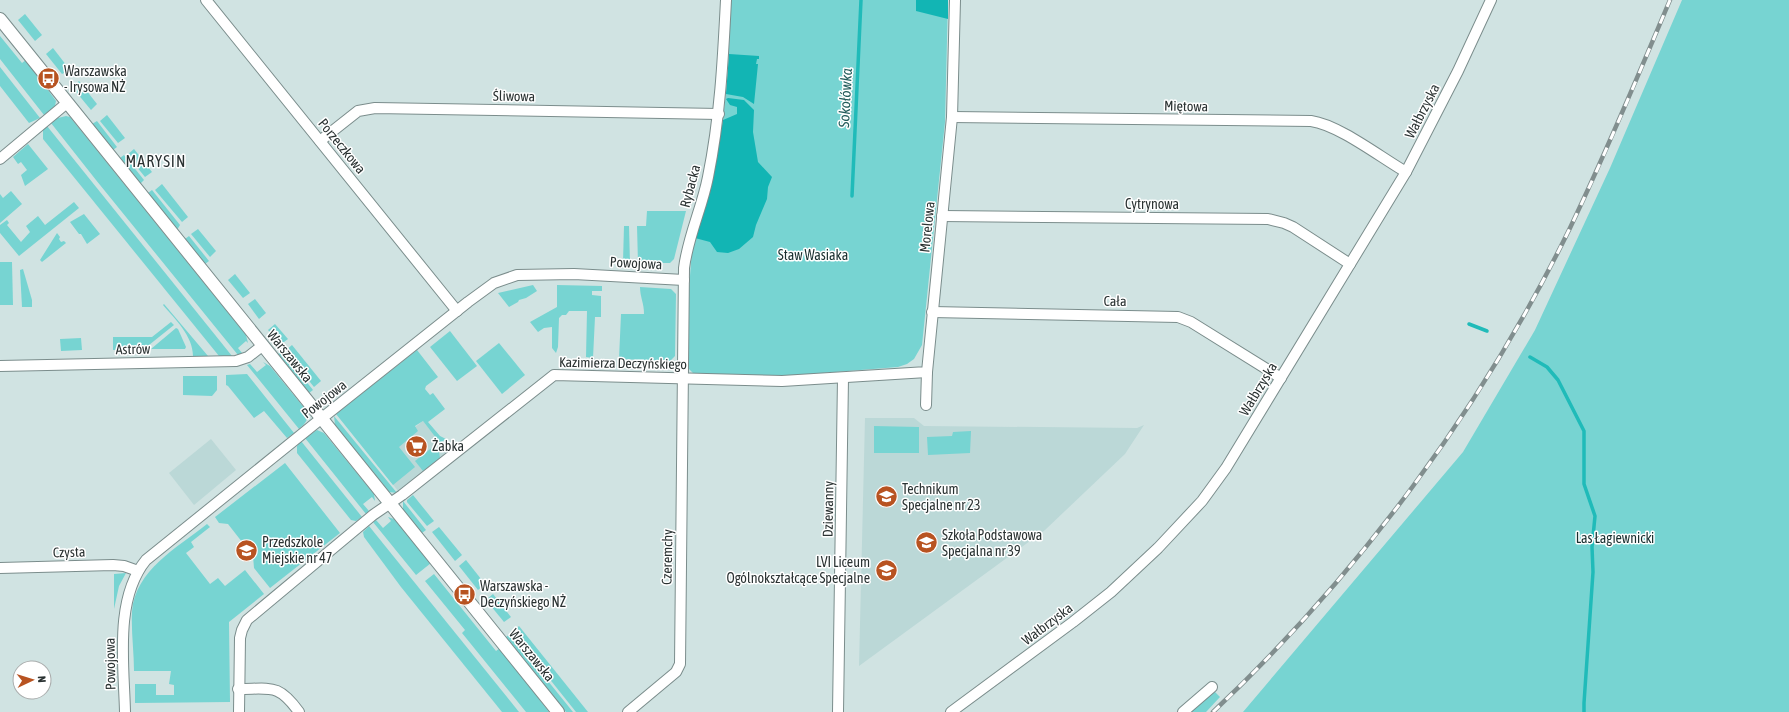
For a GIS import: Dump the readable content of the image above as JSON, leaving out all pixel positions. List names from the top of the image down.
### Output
{
  "streets": {
    "street": [
      "Śliwowa",
      "Miętowa",
      "Wałbrzyska",
      "Porzeczkowa",
      "Rybacka",
      "Cytrynowa",
      "Morelowa",
      "Powojowa",
      "Cała",
      "Astrów",
      "Warszawska",
      "Kazimierza Deczyńskiego",
      "Dziewanny",
      "Czysta",
      "Czeremchy"
    ]
  },
  "crossings": [
    ["Śliwowa", "Porzeczkowa"],
    ["Śliwowa", "Rybacka"],
    ["Miętowa", "Wałbrzyska"],
    ["Miętowa", "Morelowa"],
    ["Wałbrzyska", "Cytrynowa"],
    ["Wałbrzyska", "Cała"],
    ["Porzeczkowa", "Powojowa"],
    ["Rybacka", "Powojowa"],
    ["Rybacka", "Kazimierza Deczyńskiego"],
    ["Rybacka", "Czeremchy"],
    ["Cytrynowa", "Morelowa"],
    ["Morelowa", "Cała"],
    ["Powojowa", "Warszawska"],
    ["Powojowa", "Czysta"],
    ["Astrów", "Warszawska"],
    ["Warszawska", "Kazimierza Deczyńskiego"],
    ["Kazimierza Deczyńskiego", "Dziewanny"],
    ["Kazimierza Deczyńskiego", "Czeremchy"]
  ],
  "districts": ["MARYSIN"],
  "water": ["Sokołówka"],
  "parks": ["Staw Wasiaka", "Las Łagiewnicki"],
  "places": {
    "bus stop": ["Warszawska - Irysowa NŻ", "Warszawska - Deczyńskiego NŻ"],
    "supermarket": ["Żabka"],
    "school or university": [
      "Technikum Specjalne nr 23",
      "Szkoła Podstawowa Specjalna nr 39",
      "Przedszkole Miejskie nr 47",
      "LVI Liceum Ogólnokształcące Specjalne"
    ]
  },
  "north": "right"
}
